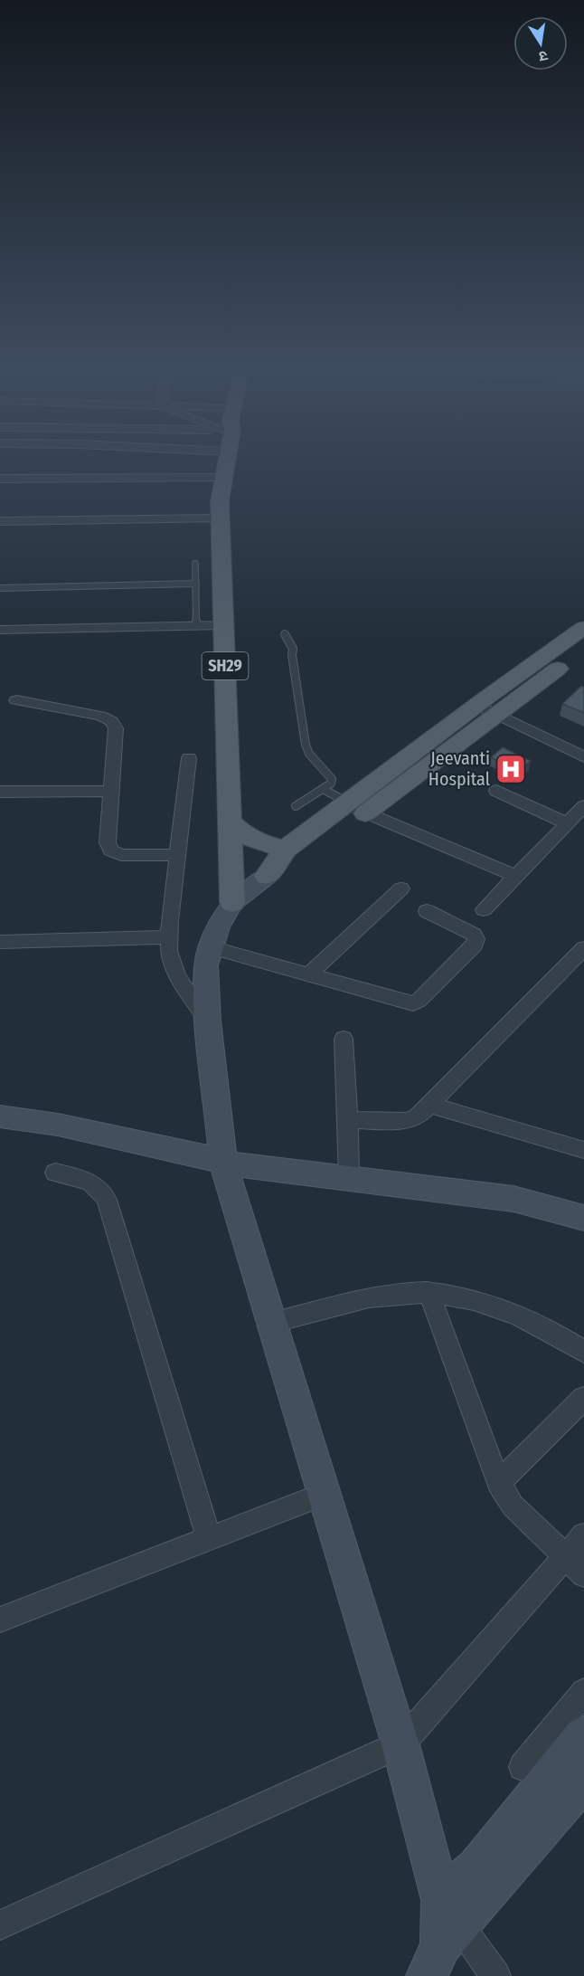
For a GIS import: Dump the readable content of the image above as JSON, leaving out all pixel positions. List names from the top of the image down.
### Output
{
  "streets": {
    "main road": ["SH29"]
  },
  "places": {
    "hospital": ["Jeevanti Hospital"]
  },
  "north": "bottom"
}
